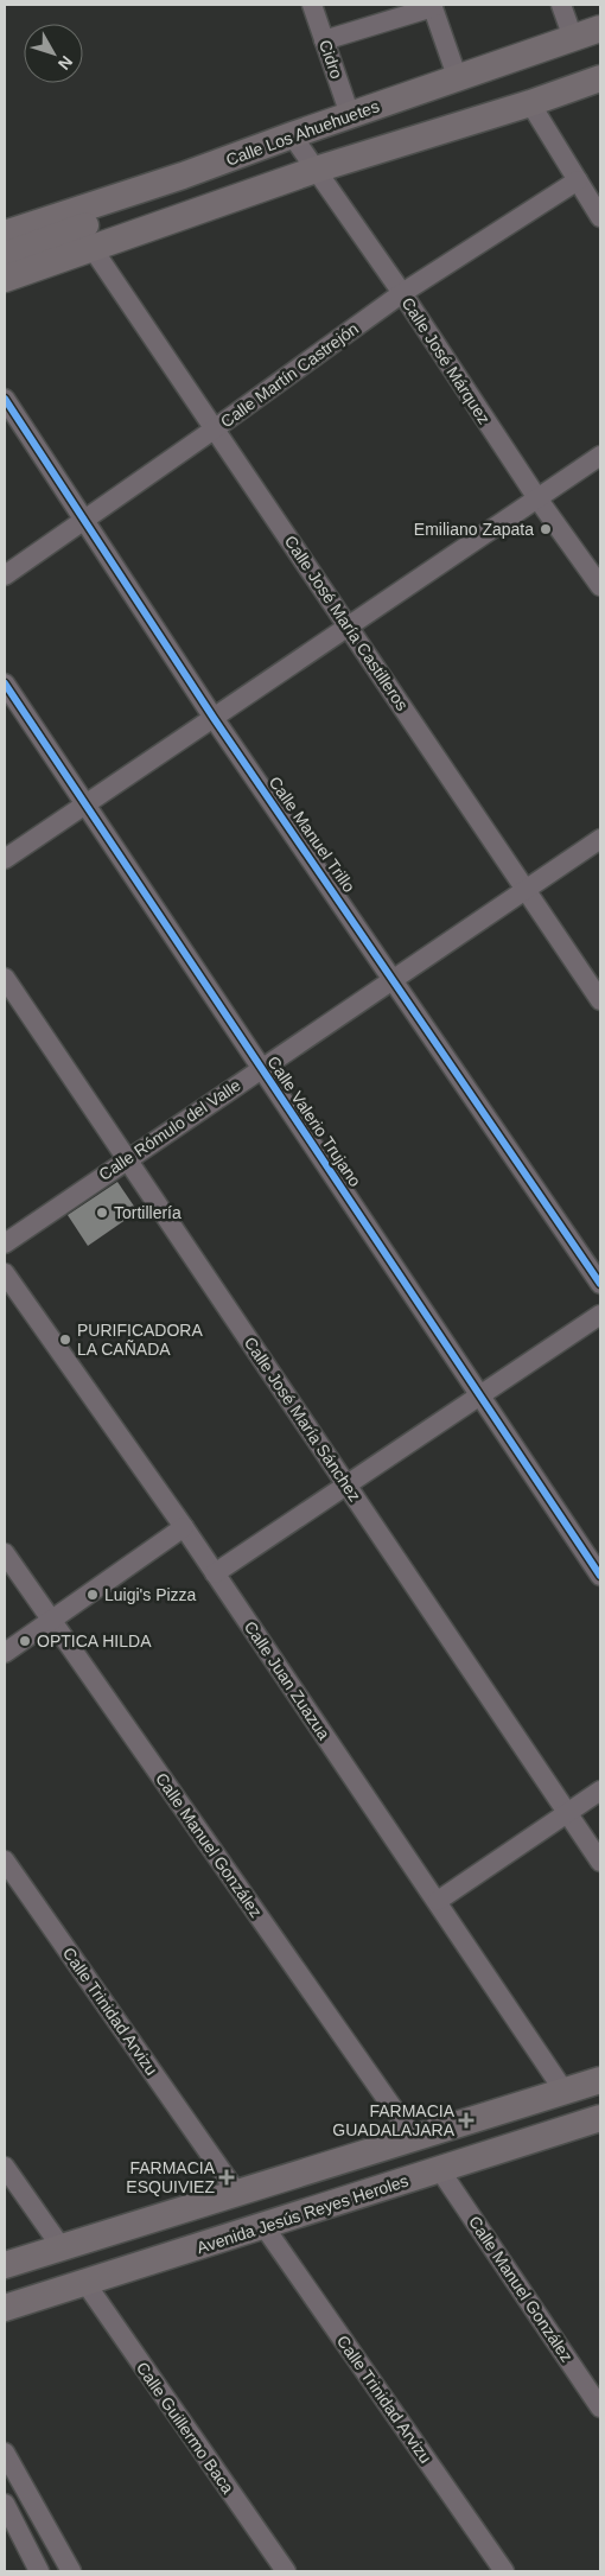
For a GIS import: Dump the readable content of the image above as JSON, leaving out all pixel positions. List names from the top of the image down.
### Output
{
  "streets": {
    "street": [
      "Cidro",
      "Calle Los Ahuehuetes",
      "Calle José Márquez",
      "Calle Martín Castrejón",
      "Calle José María Castilleros",
      "Calle Manuel Trillo",
      "Calle Valerio Trujano",
      "Calle Rómulo del Valle",
      "Calle José María Sánchez",
      "Calle Juan Zuazua",
      "Calle Manuel González",
      "Calle Trinidad Arvizu",
      "Avenida Jesús Reyes Heroles",
      "Calle Guillermo Baca"
    ]
  },
  "crossings": [
    ["Cidro", "Calle Los Ahuehuetes"],
    ["Calle Los Ahuehuetes", "Calle José Márquez"],
    ["Calle José Márquez", "Calle Martín Castrejón"],
    ["Calle Martín Castrejón", "Calle José María Castilleros"],
    ["Calle Martín Castrejón", "Calle Manuel Trillo"],
    ["Calle José María Castilleros", "Calle Rómulo del Valle"],
    ["Calle Manuel Trillo", "Calle Rómulo del Valle"],
    ["Calle Valerio Trujano", "Calle Rómulo del Valle"],
    ["Calle Rómulo del Valle", "Calle José María Sánchez"],
    ["Calle Manuel González", "Avenida Jesús Reyes Heroles"],
    ["Calle Trinidad Arvizu", "Avenida Jesús Reyes Heroles"],
    ["Avenida Jesús Reyes Heroles", "Calle Guillermo Baca"]
  ],
  "places": {
    "other": [
      "Emiliano Zapata",
      "Tortillería",
      "PURIFICADORA LA CAÑADA",
      "Luigi's Pizza",
      "OPTICA HILDA"
    ],
    "health": ["FARMACIA GUADALAJARA", "FARMACIA ESQUIVIEZ"]
  },
  "north": "bottom right"
}
